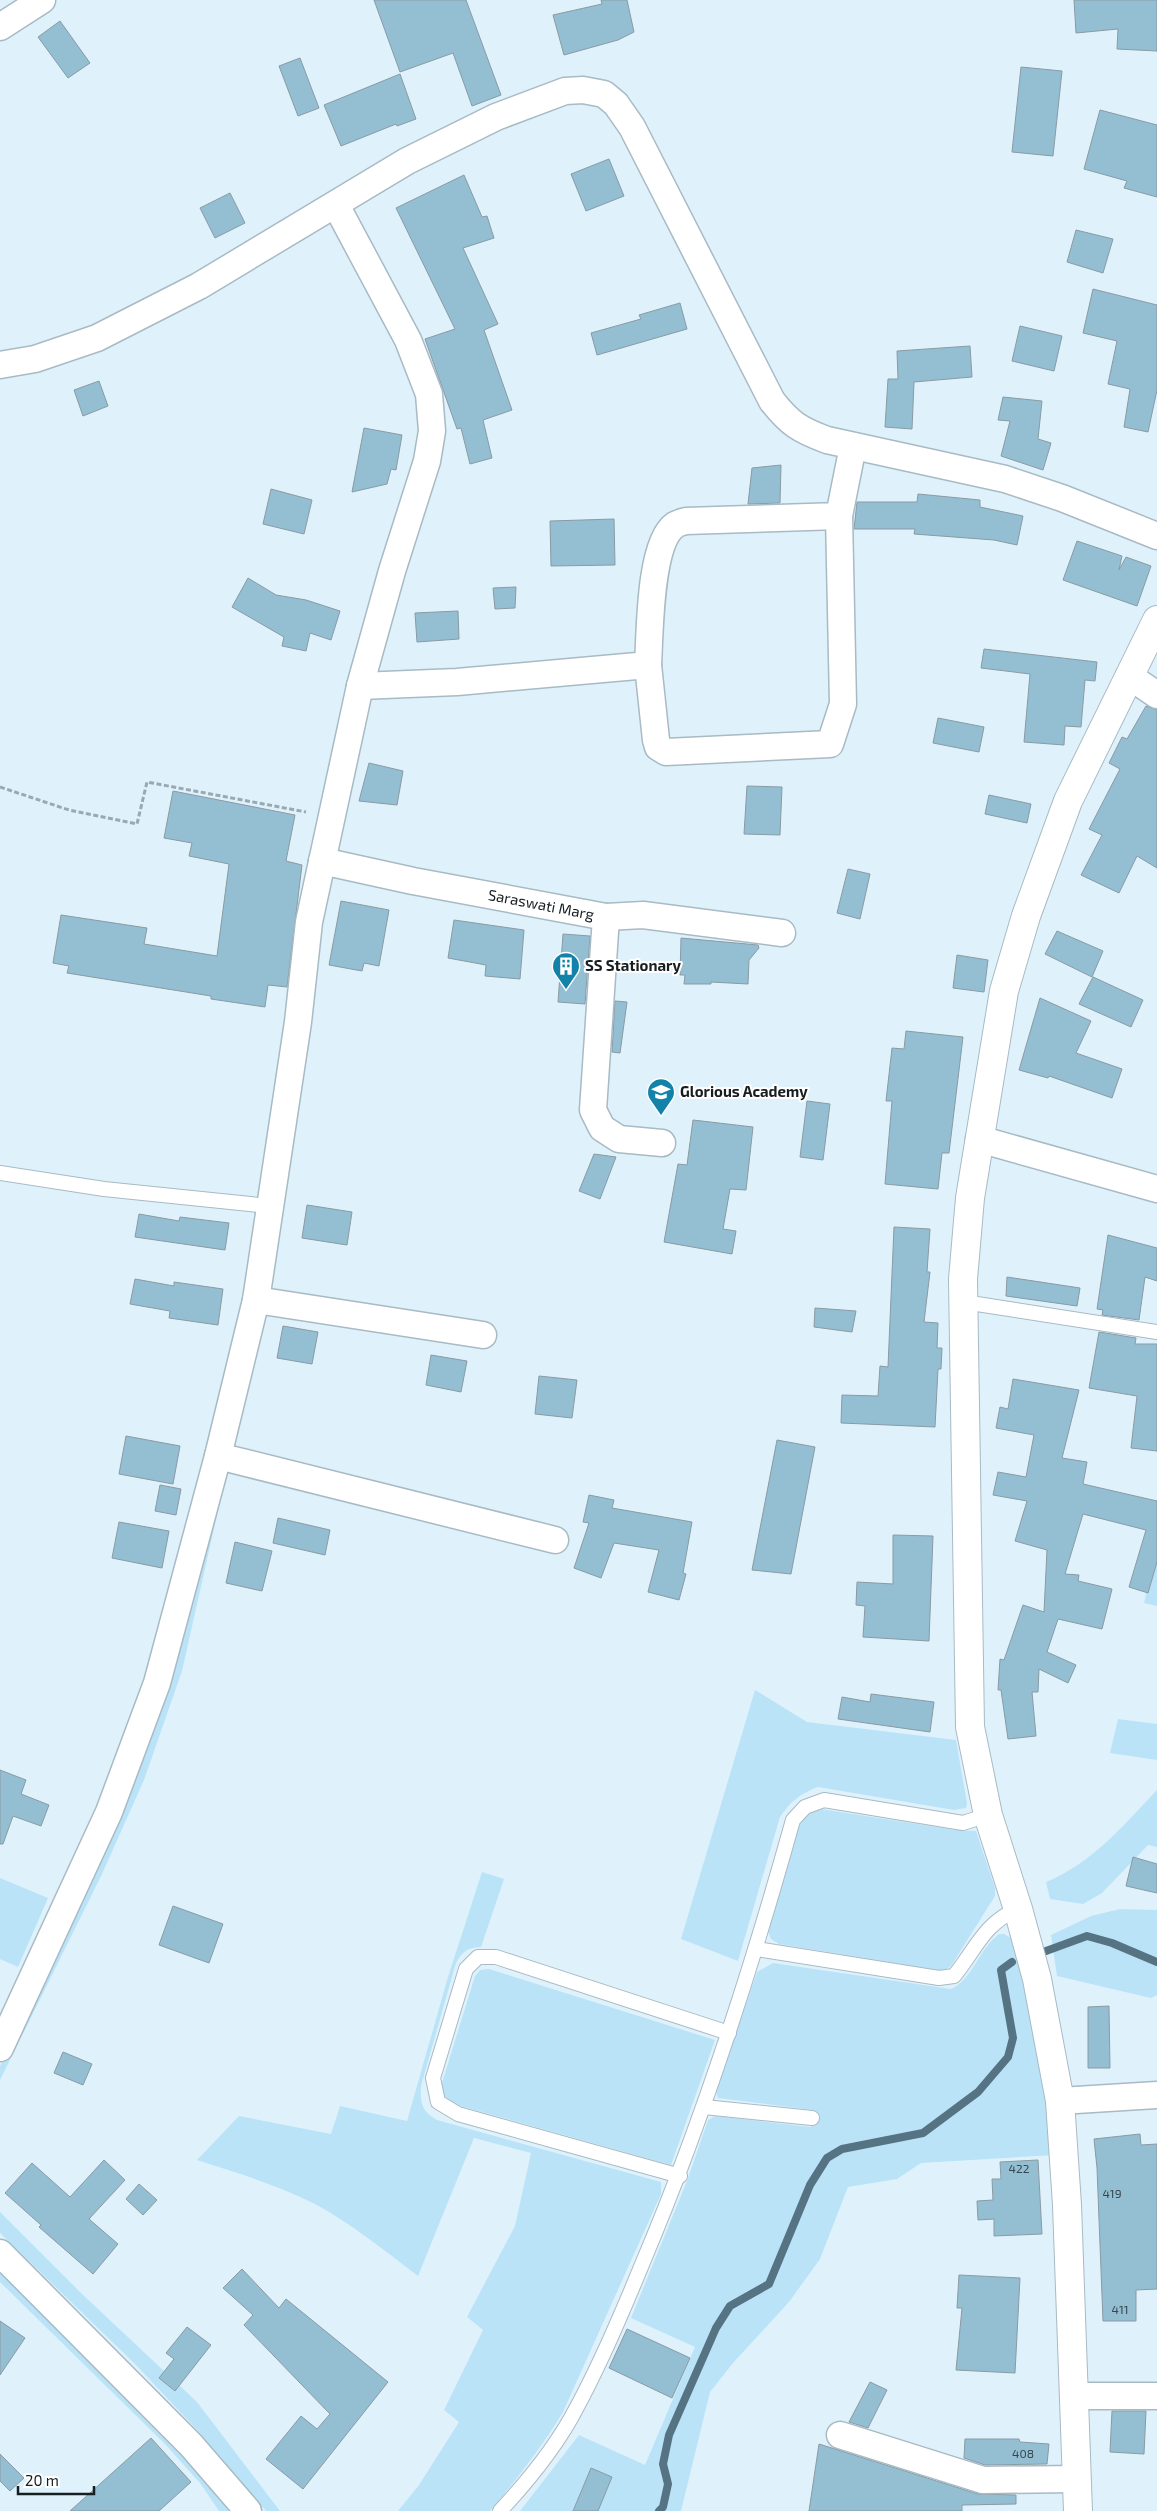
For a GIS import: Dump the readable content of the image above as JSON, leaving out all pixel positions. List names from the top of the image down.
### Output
{
  "streets": {
    "street": ["Saraswati Marg"]
  },
  "places": {
    "building": ["SS Stationary"],
    "school or university": ["Glorious Academy"]
  },
  "house_numbers": [
    "422",
    "419",
    "411",
    "408"
  ],
  "scale_bar": "20 m"
}
